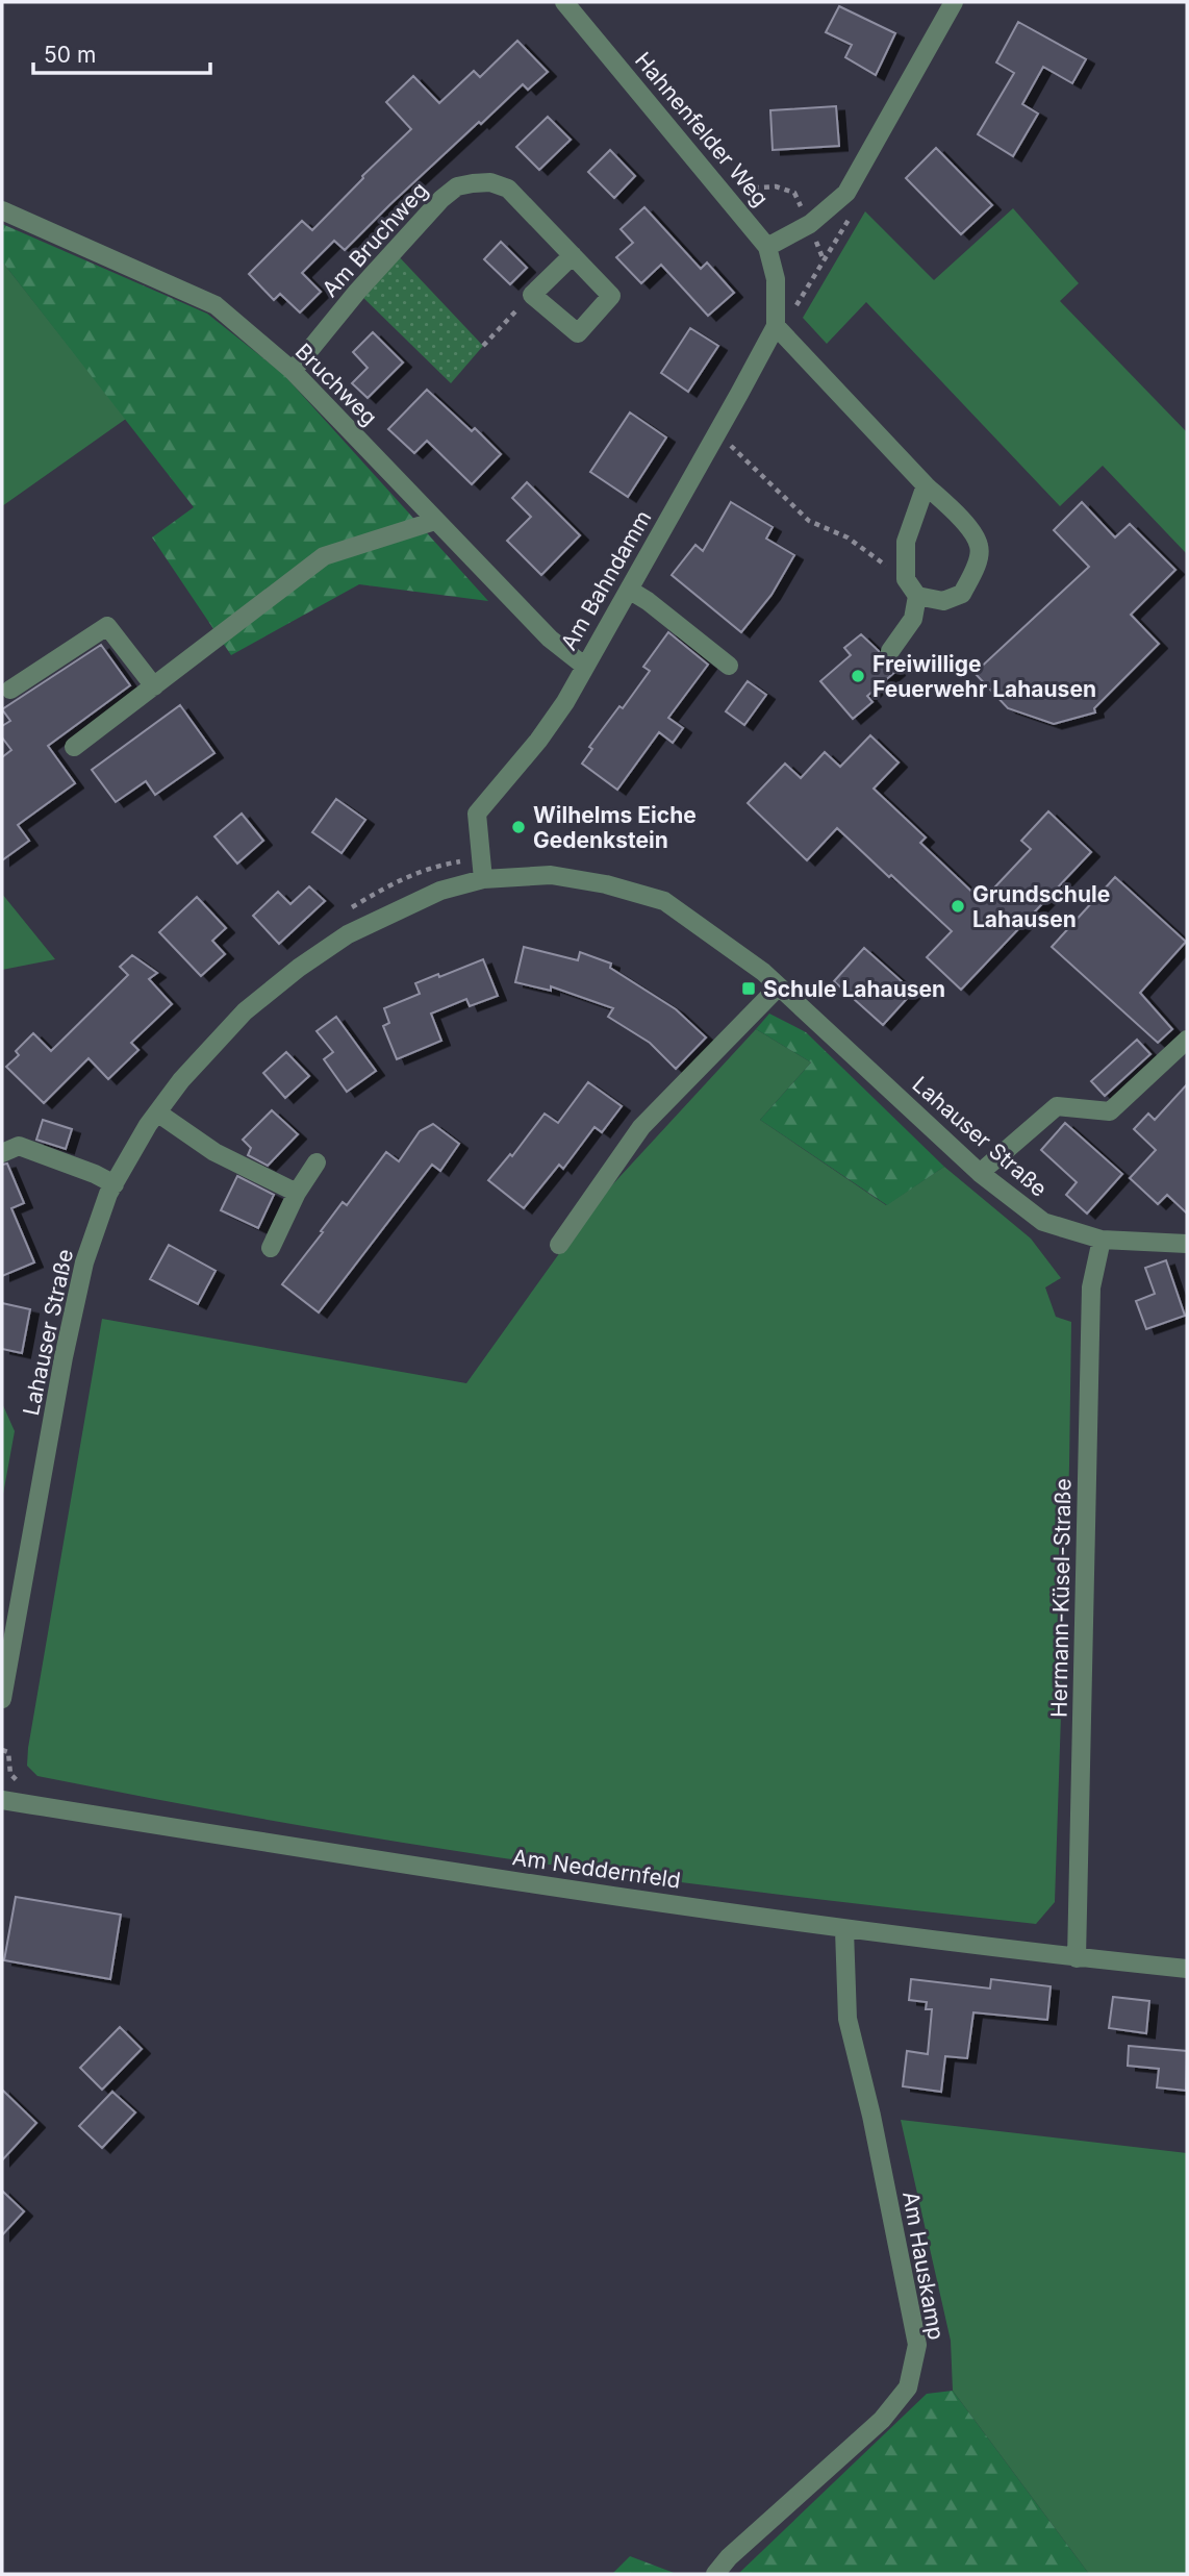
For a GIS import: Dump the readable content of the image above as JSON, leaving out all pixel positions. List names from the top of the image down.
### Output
{
  "streets": {
    "street": [
      "Hahnenfelder Weg",
      "Am Bruchweg",
      "Bruchweg",
      "Am Bahndamm",
      "Lahauser Straße",
      "Hermann-Küsel-Straße",
      "Am Neddernfeld",
      "Am Hauskamp"
    ]
  },
  "crossings": [
    ["Hahnenfelder Weg", "Am Bahndamm"],
    ["Am Bruchweg", "Bruchweg"],
    ["Bruchweg", "Am Bahndamm"],
    ["Am Bahndamm", "Lahauser Straße"],
    ["Lahauser Straße", "Hermann-Küsel-Straße"],
    ["Hermann-Küsel-Straße", "Am Neddernfeld"],
    ["Am Neddernfeld", "Am Hauskamp"]
  ],
  "places": {
    "other": ["Freiwillige Feuerwehr Lahausen", "Wilhelms Eiche Gedenkstein", "Grundschule Lahausen"],
    "transit": ["Schule Lahausen"]
  },
  "scale_bar": "50 m"
}
